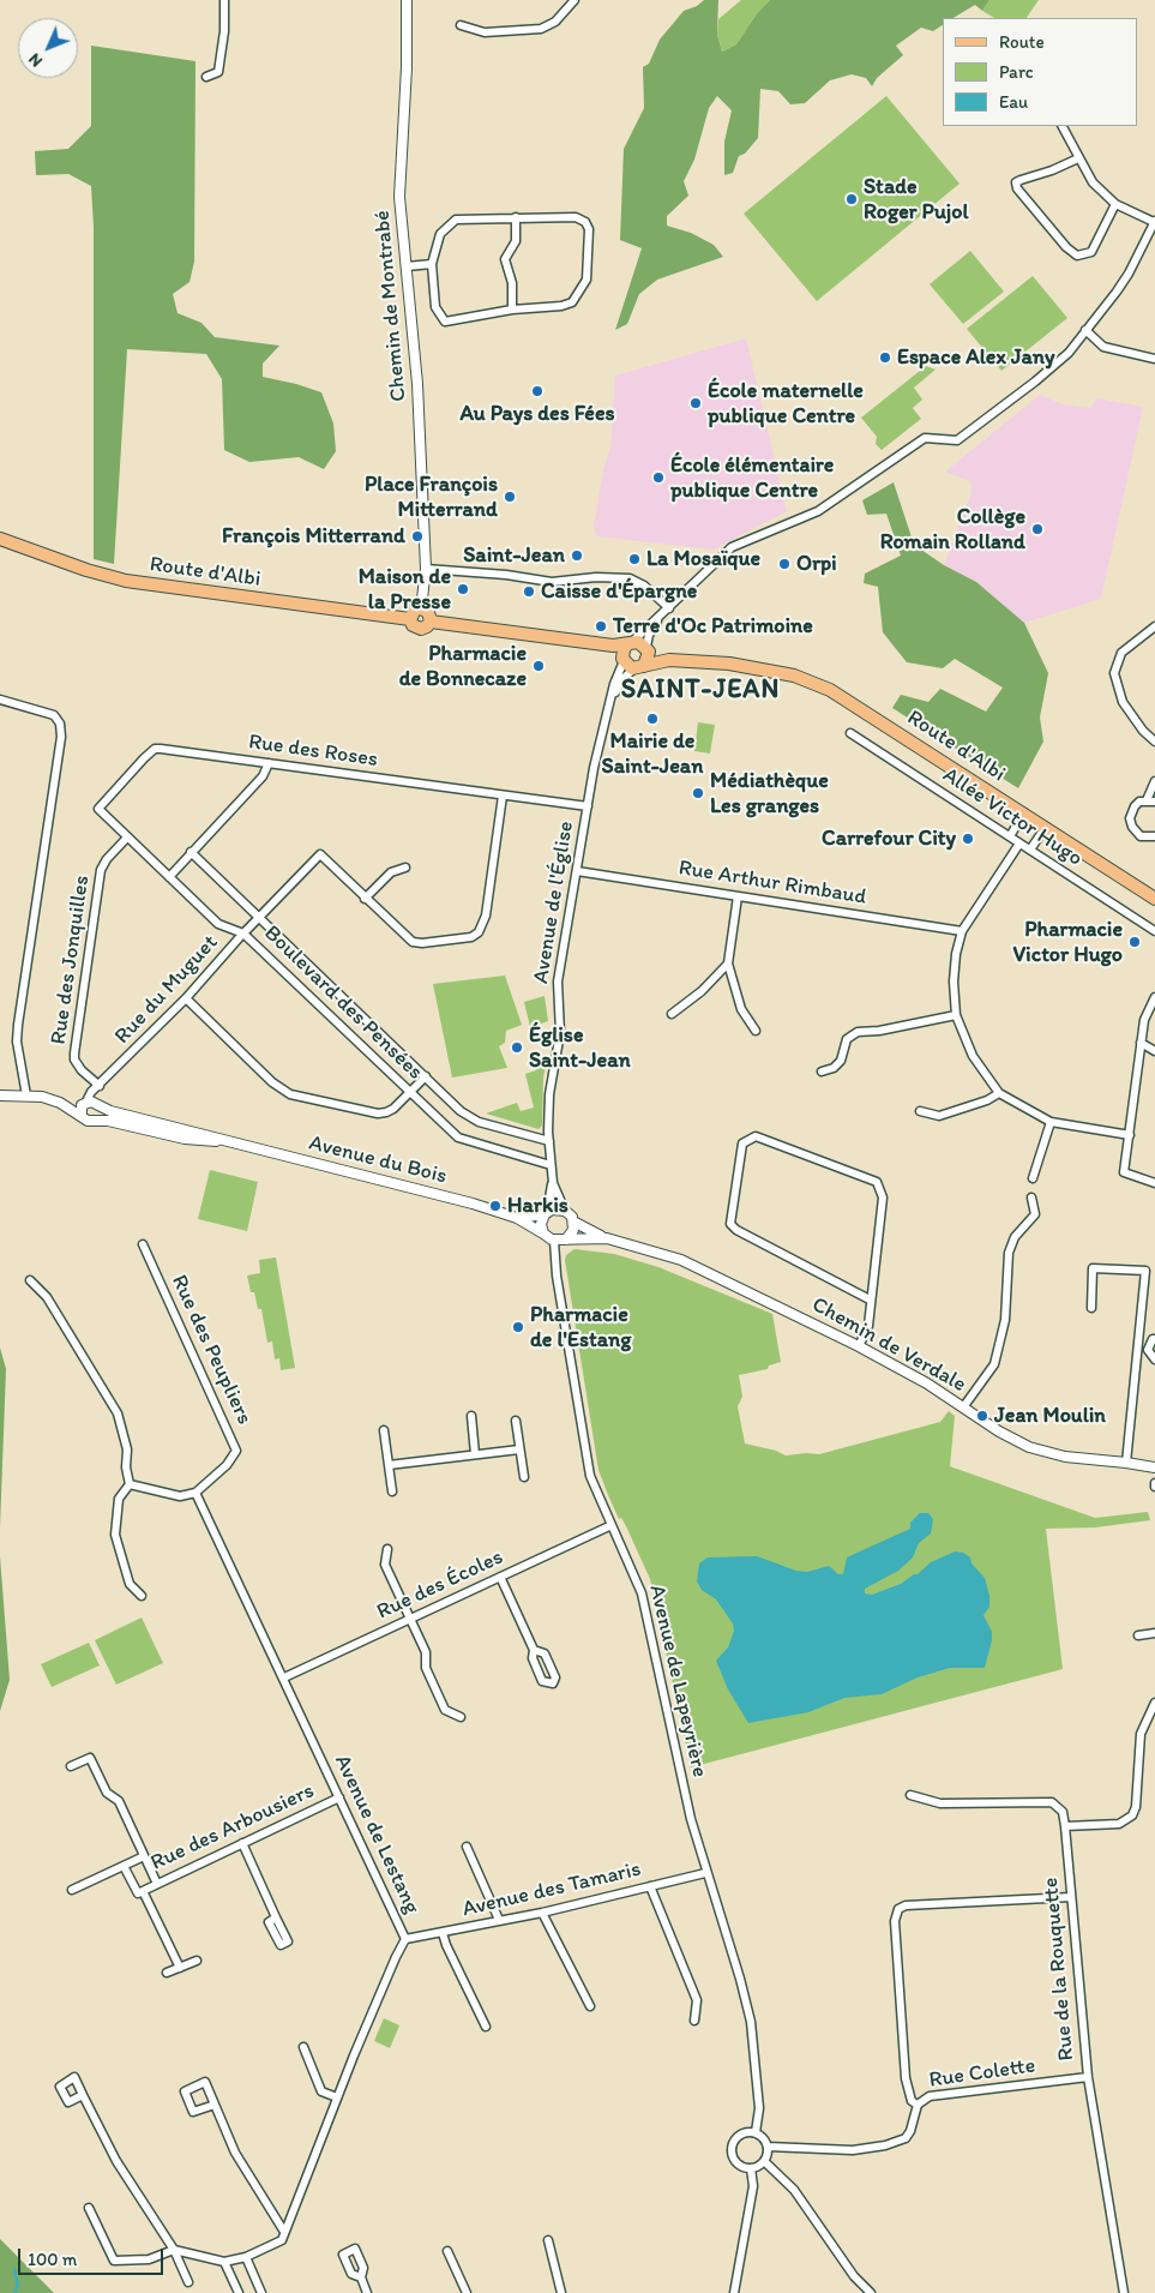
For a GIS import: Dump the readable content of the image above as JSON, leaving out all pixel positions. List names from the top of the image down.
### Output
{
  "streets": {
    "main road": ["Route d'Albi"],
    "street": [
      "Chemin de Montrabé",
      "Rue des Roses",
      "Allée Victor Hugo",
      "Rue Arthur Rimbaud",
      "Avenue de l'Église",
      "Rue des Jonquilles",
      "Rue du Muguet",
      "Boulevard des Pensées",
      "Avenue du Bois",
      "Chemin de Verdale",
      "Rue des Peupliers",
      "Rue des Écoles",
      "Avenue de Lapeyrière",
      "Rue des Arbousiers",
      "Avenue de Lestang",
      "Avenue des Tamaris",
      "Rue de la Rouquette",
      "Rue Colette"
    ]
  },
  "crossings": [
    ["Chemin de Montrabé", "Route d'Albi"],
    ["Route d'Albi", "Avenue de l'Église"],
    ["Rue des Roses", "Avenue de l'Église"],
    ["Rue des Roses", "Rue des Jonquilles"],
    ["Rue des Roses", "Boulevard des Pensées"],
    ["Rue Arthur Rimbaud", "Avenue de l'Église"],
    ["Avenue de l'Église", "Boulevard des Pensées"],
    ["Avenue de l'Église", "Avenue du Bois"],
    ["Avenue de l'Église", "Chemin de Verdale"],
    ["Avenue de l'Église", "Avenue de Lapeyrière"],
    ["Rue des Jonquilles", "Rue du Muguet"],
    ["Rue des Jonquilles", "Boulevard des Pensées"],
    ["Rue du Muguet", "Boulevard des Pensées"],
    ["Rue du Muguet", "Avenue du Bois"],
    ["Avenue du Bois", "Chemin de Verdale"],
    ["Avenue du Bois", "Avenue de Lapeyrière"],
    ["Chemin de Verdale", "Avenue de Lapeyrière"],
    ["Rue des Peupliers", "Avenue de Lestang"],
    ["Rue des Écoles", "Avenue de Lapeyrière"],
    ["Rue des Écoles", "Avenue de Lestang"],
    ["Avenue de Lapeyrière", "Avenue des Tamaris"],
    ["Avenue de Lapeyrière", "Rue Colette"],
    ["Rue des Arbousiers", "Avenue de Lestang"],
    ["Avenue de Lestang", "Avenue des Tamaris"],
    ["Rue de la Rouquette", "Rue Colette"]
  ],
  "districts": ["SAINT-JEAN"],
  "places": [
    "Stade Roger Pujol",
    "Espace Alex Jany",
    "Au Pays des Fées",
    "École maternelle publique Centre",
    "École élémentaire publique Centre",
    "Place François Mitterrand",
    "Collège Romain Rolland",
    "François Mitterrand",
    "Saint-Jean",
    "La Mosaïque",
    "Orpi",
    "Maison de la Presse",
    "Caisse d'Épargne",
    "Terre d'Oc Patrimoine",
    "Pharmacie de Bonnecaze",
    "Mairie de Saint-Jean",
    "Médiathèque Les granges",
    "Carrefour City",
    "Pharmacie Victor Hugo",
    "Église Saint-Jean",
    "Harkis",
    "Pharmacie de l'Estang",
    "Jean Moulin"
  ],
  "legend": ["Route", "Parc", "Eau"],
  "scale_bar": "100 m",
  "north": "bottom left"
}
